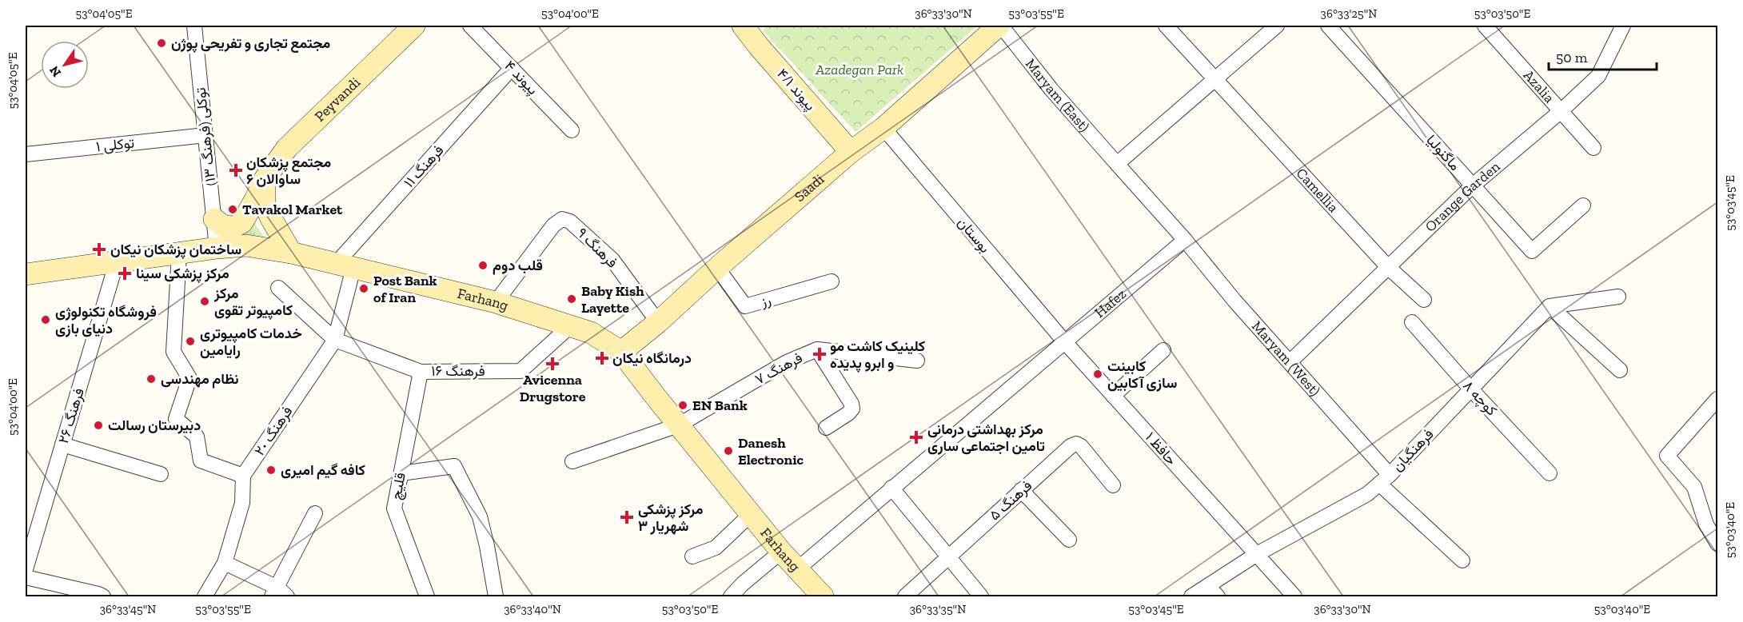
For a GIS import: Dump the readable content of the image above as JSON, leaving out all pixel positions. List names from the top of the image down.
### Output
{
  "streets": {
    "street": [
      "پیوند ۴",
      "Azalia",
      "پیوند ۴/۱",
      "Maryam (East)",
      "Peyvandi",
      "توکلی (فرهنگ ۱۳)",
      "توکلی ۱",
      "ماگنولیا",
      "فرهنگ ۱۱",
      "Saadi",
      "Camellia",
      "Orange Garden",
      "بوستان",
      "فرهنگ ۹",
      "Farhang",
      "رز",
      "Hafez",
      "Maryam (West)",
      "فرهنگ ۷",
      "فرهنگ ۱۶",
      "کوچه ۸",
      "فرهنگ ۲۶",
      "فرهنگ ٢٠",
      "حافظ ۱",
      "فرهنگیان",
      "قلیچ",
      "فرهنگ ۵"
    ]
  },
  "crossings": [
    ["پیوند ۴", "فرهنگ ۱۱"],
    ["Azalia", "Orange Garden"],
    ["پیوند ۴/۱", "Saadi"],
    ["Maryam (East)", "Saadi"],
    ["Peyvandi", "توکلی (فرهنگ ۱۳)"],
    ["توکلی (فرهنگ ۱۳)", "توکلی ۱"],
    ["توکلی (فرهنگ ۱۳)", "Farhang"],
    ["ماگنولیا", "Orange Garden"],
    ["فرهنگ ۱۱", "Farhang"],
    ["فرهنگ ۱۱", "فرهنگ ٢٠"],
    ["Saadi", "بوستان"],
    ["Saadi", "فرهنگ ۹"],
    ["Saadi", "Farhang"],
    ["Saadi", "رز"],
    ["Camellia", "Orange Garden"],
    ["Orange Garden", "Maryam (West)"],
    ["بوستان", "Hafez"],
    ["بوستان", "حافظ ۱"],
    ["فرهنگ ۹", "Farhang"],
    ["Farhang", "Hafez"],
    ["Farhang", "فرهنگ ۷"],
    ["Farhang", "فرهنگ ۱۶"],
    ["Farhang", "فرهنگ ۲۶"],
    ["Farhang", "فرهنگ ٢٠"],
    ["Hafez", "Maryam (West)"],
    ["Hafez", "حافظ ۱"],
    ["Maryam (West)", "فرهنگیان"],
    ["فرهنگ ۱۶", "فرهنگ ٢٠"],
    ["فرهنگ ۱۶", "قلیچ"],
    ["کوچه ۸", "فرهنگیان"],
    ["حافظ ۱", "فرهنگیان"]
  ],
  "parks": ["Azadegan Park"],
  "places": {
    "other": [
      "مجتمع تجاری و تفریحی پوژن",
      "Tavakol Market",
      "قلب دوم",
      "Post Bank of Iran",
      "Baby Kish Layette",
      "مرکز کامپیوتر تقوی",
      "فروشگاه تکنولوژی دنیای بازی",
      "خدمات کامپیوتری رایامین",
      "کابینت سازی آکابین",
      "نظام مهندسی",
      "EN Bank",
      "دبیرستان رسالت",
      "Danesh Electronic",
      "کافه گیم امیری"
    ],
    "health": [
      "مجتمع پزشکان ساوالان ۶",
      "ساختمان پزشکان نیکان",
      "مرکز پزشکی سینا",
      "کلینیک کاشت مو و ابرو پدیده",
      "درمانگاه نیکان",
      "Avicenna Drugstore",
      "مرکز بهداشتی درمانی تامین اجتماعی ساری",
      "مرکز پزشکی شهریار ۳"
    ]
  },
  "scale_bar": "50 m",
  "north": "bottom left",
  "coordinates": [
    "53°04'05\"E",
    "53°04'00\"E",
    "36°33'30\"N",
    "53°03'55\"E",
    "36°33'25\"N",
    "53°03'50\"E",
    "53°03'45\"E",
    "53°03'40\"E",
    "36°33'45\"N",
    "36°33'40\"N",
    "36°33'35\"N"
  ]
}
